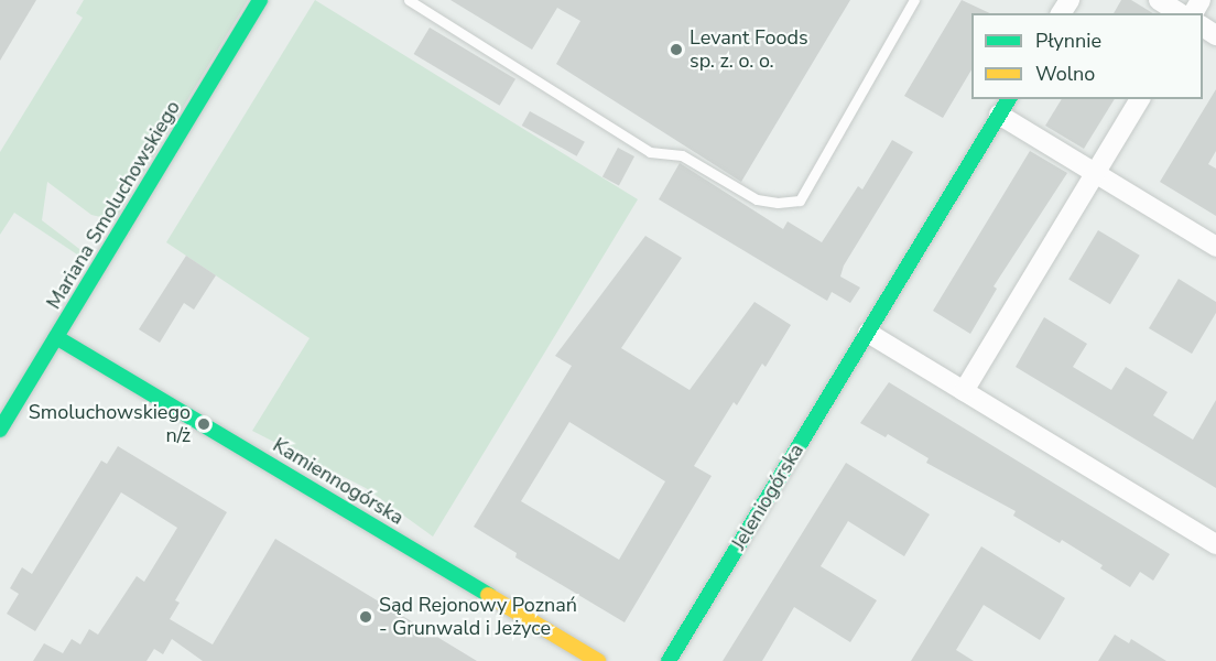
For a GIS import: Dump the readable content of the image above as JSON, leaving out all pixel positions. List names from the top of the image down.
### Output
{
  "streets": {
    "street": ["Mariana Smoluchowskiego", "Kamiennogórska", "Jeleniogórska"]
  },
  "crossings": [
    ["Mariana Smoluchowskiego", "Kamiennogórska"]
  ],
  "places": ["Levant Foods sp. z. o. o.", "Smoluchowskiego n/ż", "Sąd Rejonowy Poznań - Grunwald i Jeżyce"],
  "legend": ["Płynnie", "Wolno"]
}
